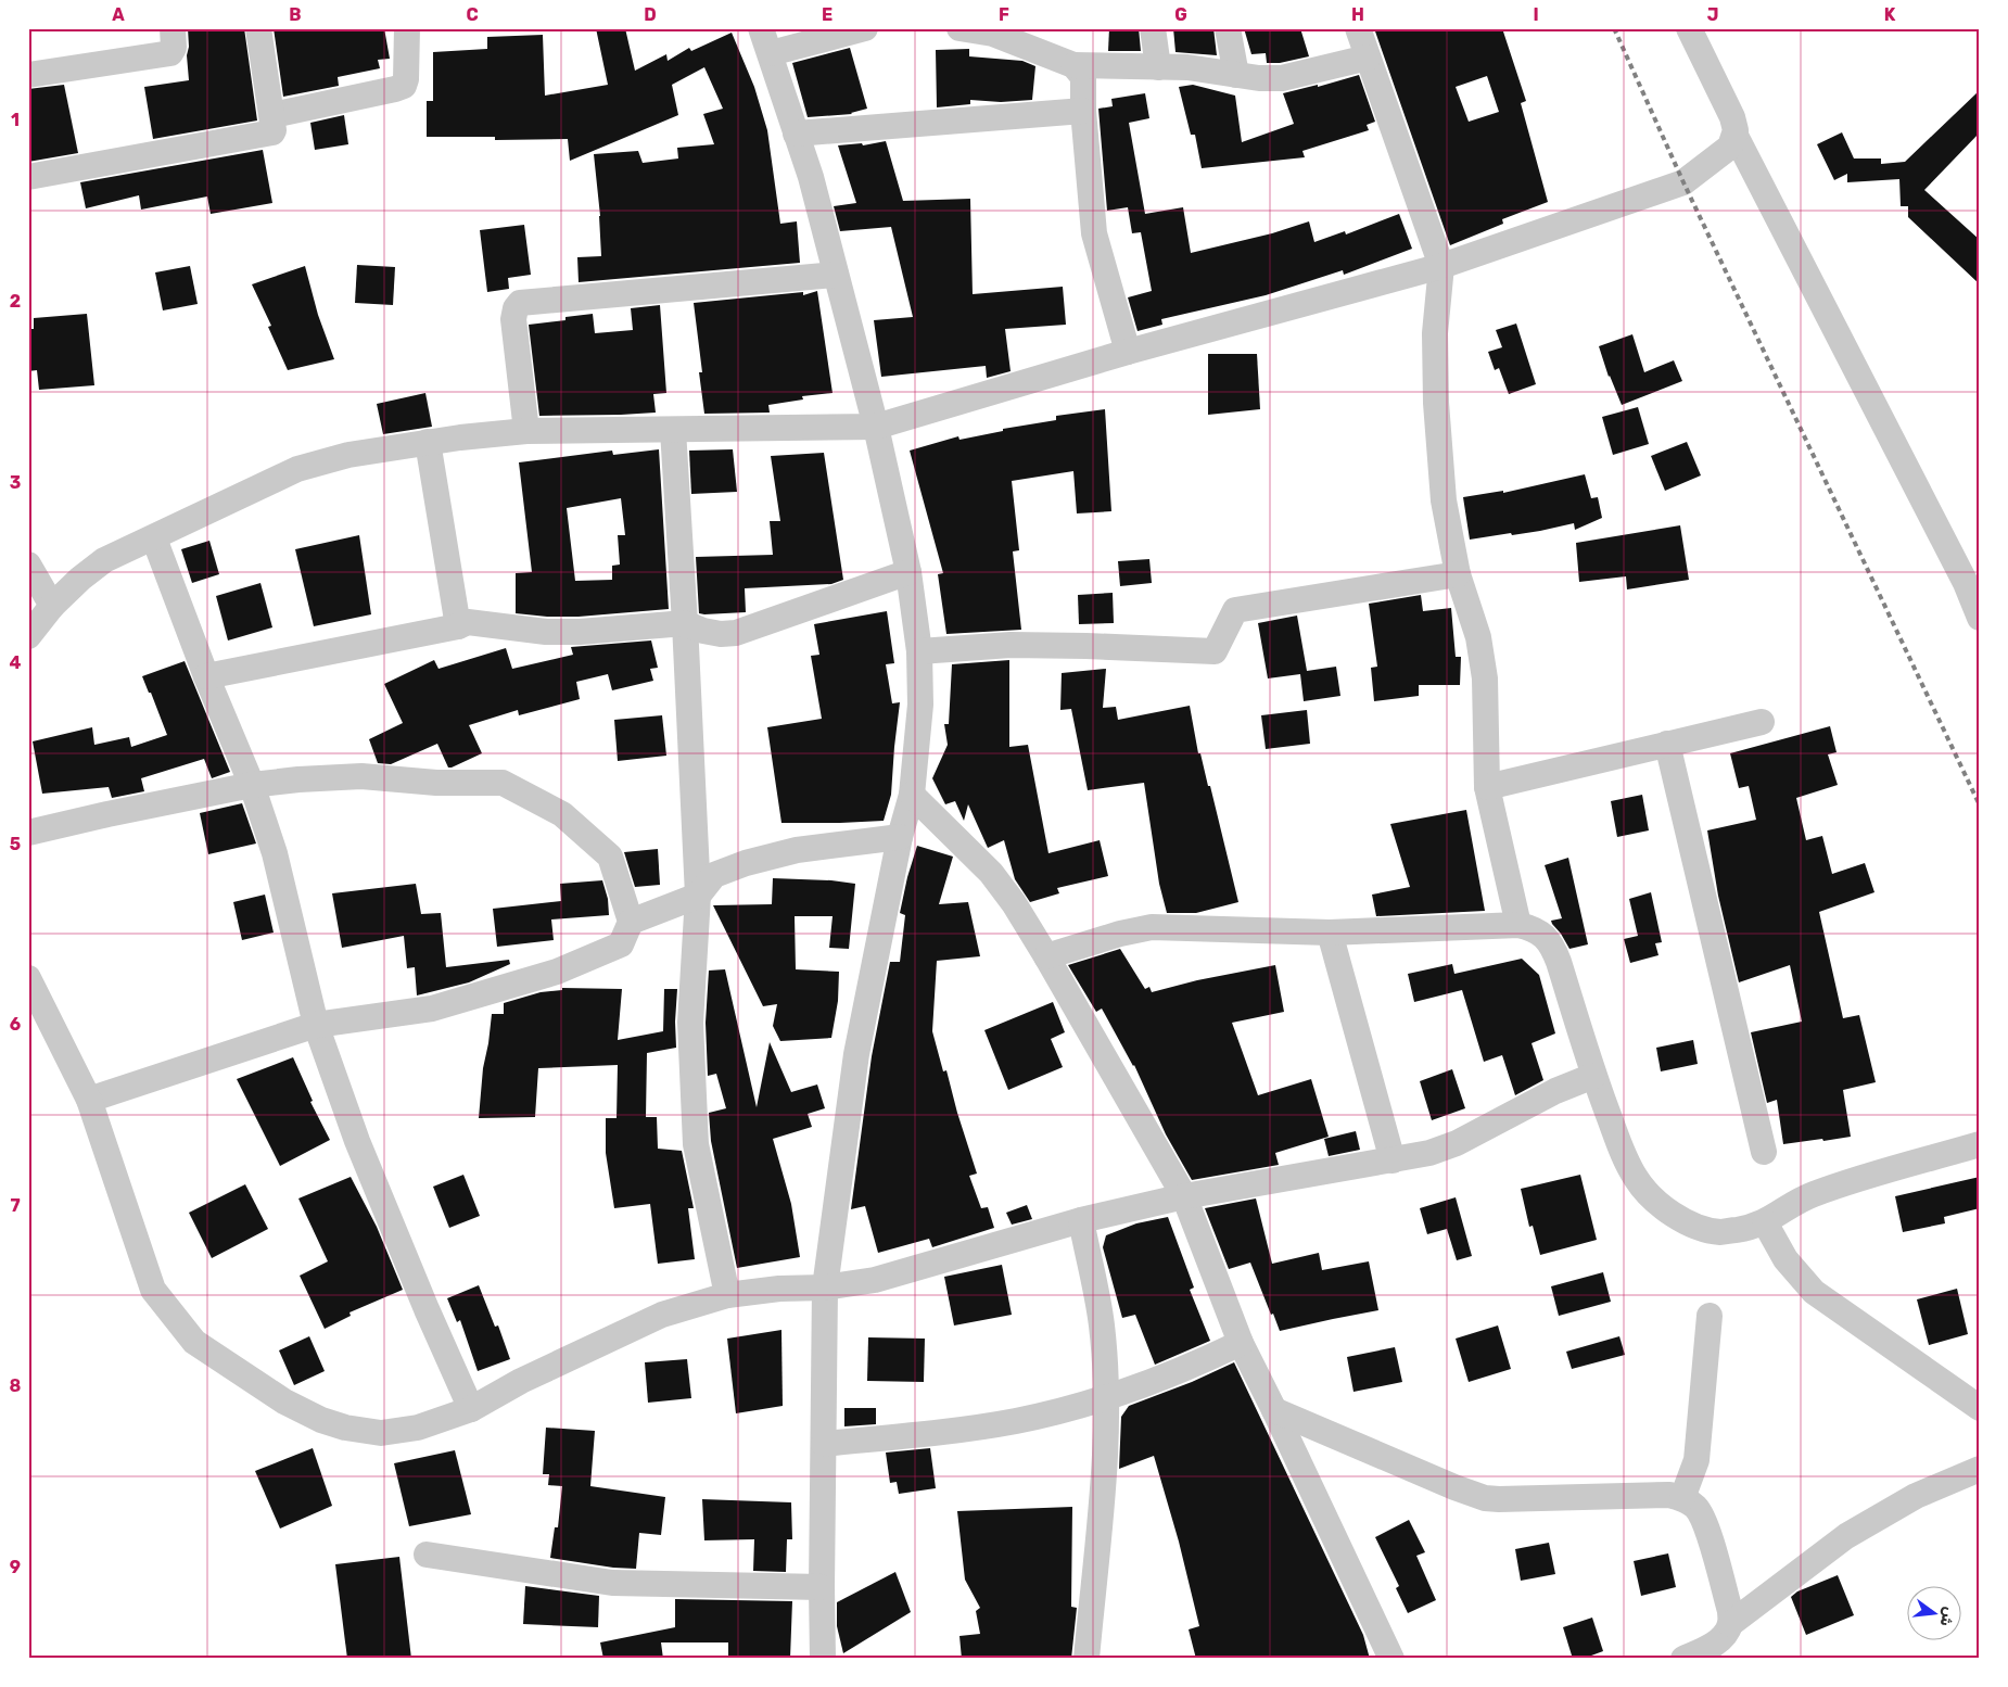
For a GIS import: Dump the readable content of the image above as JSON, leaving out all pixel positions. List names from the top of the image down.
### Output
{
  "north": "right",
  "grid": {
    "columns": [
      "A",
      "B",
      "C",
      "D",
      "E",
      "F",
      "G",
      "H",
      "I",
      "J",
      "K"
    ],
    "rows": [
      "1",
      "2",
      "3",
      "4",
      "5",
      "6",
      "7",
      "8",
      "9"
    ]
  }
}
